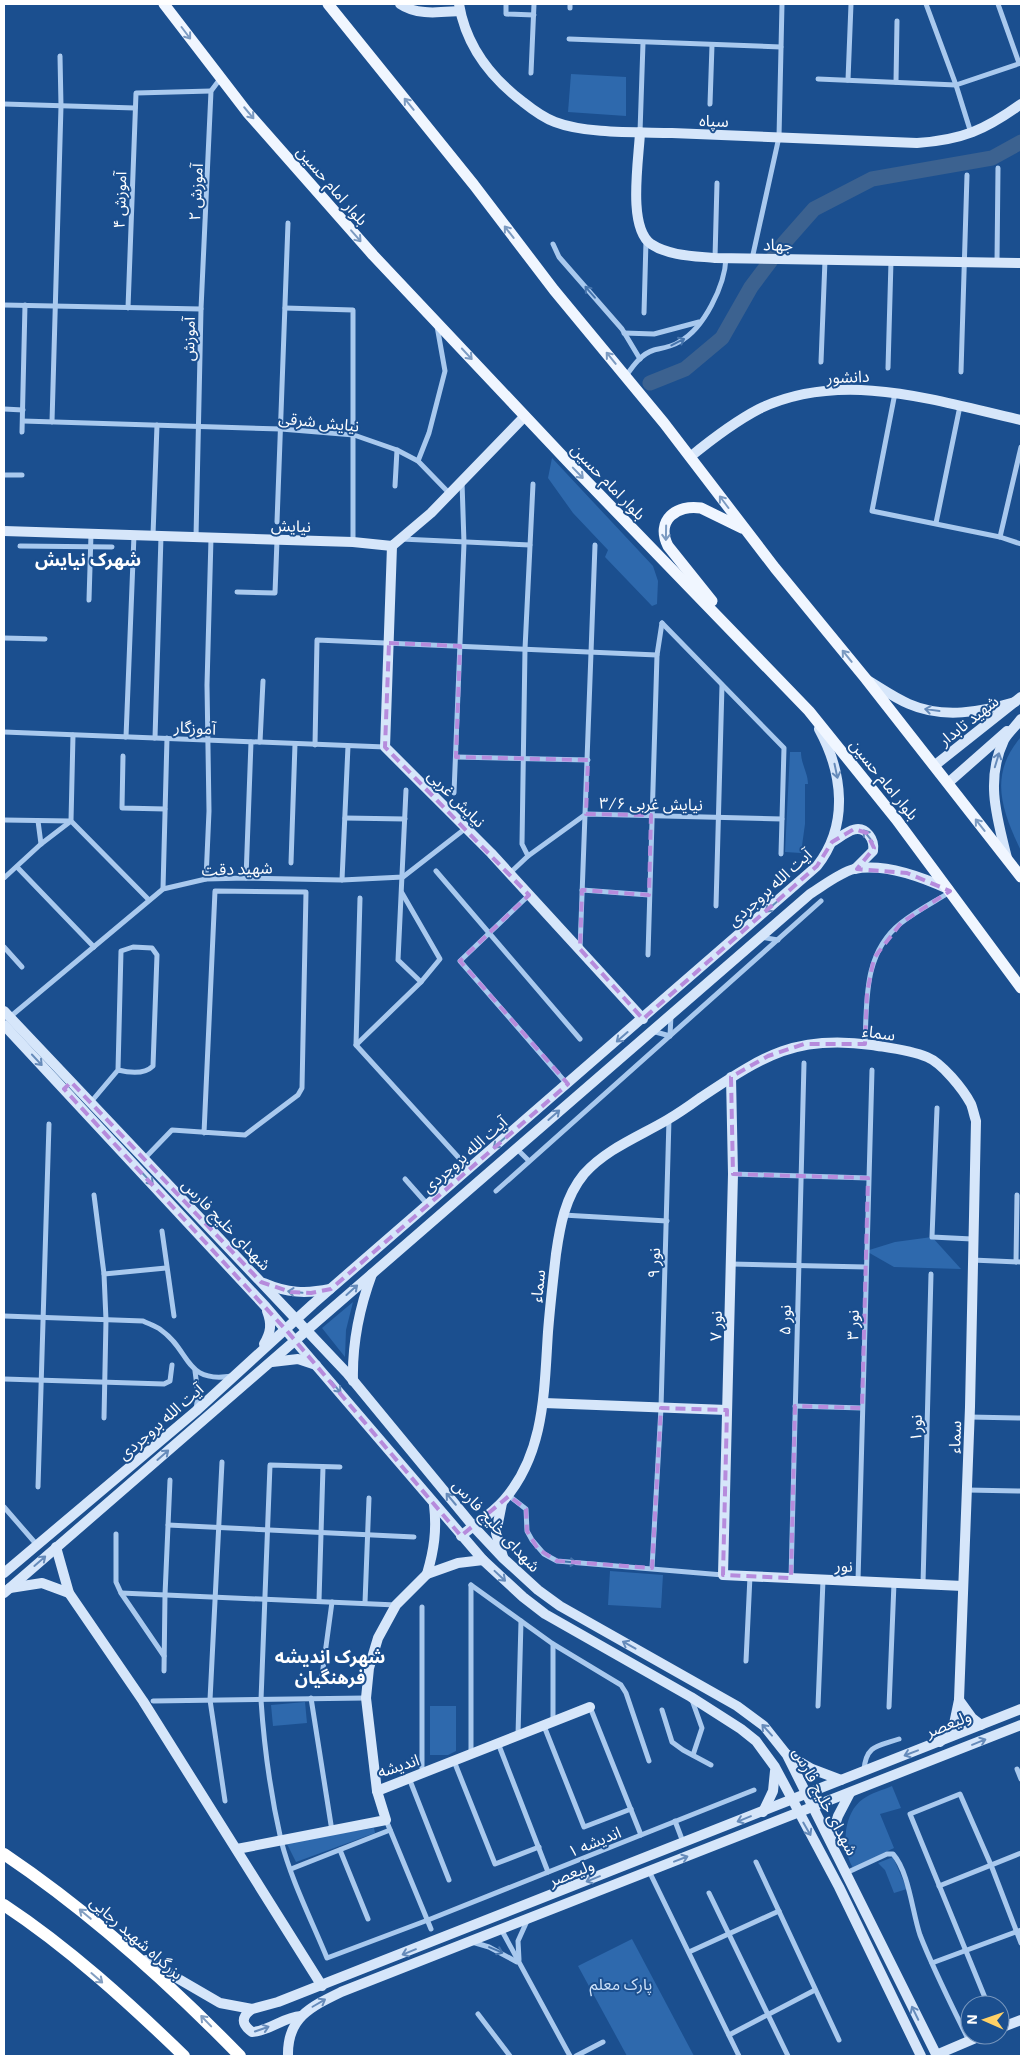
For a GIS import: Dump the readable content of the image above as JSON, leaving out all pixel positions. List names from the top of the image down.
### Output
{
  "streets": {
    "highway": ["بزرگراه شهید رجایی"],
    "main road": [
      "سپاه",
      "بلوار امام حسین",
      "جهاد",
      "دانشور",
      "نیایش",
      "شهید تابدار",
      "نیایش غربی",
      "آیت الله بروجردی",
      "سماء",
      "شهدای خلیج فارس",
      "نور ۷",
      "نور",
      "ولیعصر",
      "اندیشه"
    ],
    "street": [
      "آموزش ۲",
      "آموزش ۴",
      "آموزش",
      "نیایش شرقی",
      "آموزگار",
      "نیایش غربی ۳/۶",
      "شهید دقت",
      "نور ۹",
      "نور ۵",
      "نور ۳",
      "نور۱",
      "اندیشه ۱"
    ]
  },
  "crossings": [
    ["بلوار امام حسین", "آیت الله بروجردی"],
    ["آموزش ۲", "آموزش ۴"],
    ["آموزش ۲", "آموزش"],
    ["آموزش ۴", "آموزش"],
    ["آموزش", "نیایش شرقی"],
    ["آموزش", "نیایش"],
    ["آموزگار", "نیایش غربی"],
    ["نیایش غربی", "نیایش غربی ۳/۶"],
    ["نیایش غربی", "آیت الله بروجردی"],
    ["شهید دقت", "شهدای خلیج فارس"],
    ["آیت الله بروجردی", "شهدای خلیج فارس"],
    ["سماء", "شهدای خلیج فارس"],
    ["سماء", "نور ۹"],
    ["سماء", "نور ۷"],
    ["سماء", "نور"],
    ["سماء", "ولیعصر"],
    ["شهدای خلیج فارس", "ولیعصر"],
    ["شهدای خلیج فارس", "اندیشه"],
    ["نور ۵", "نور"],
    ["نور ۳", "نور"],
    ["نور ۷", "نور"],
    ["نور۱", "نور"],
    ["ولیعصر", "بزرگراه شهید رجایی"],
    ["اندیشه", "اندیشه ۱"]
  ],
  "districts": ["شهرک نیایش", "شهرک اندیشه فرهنگیان"],
  "parks": ["پارک معلم"],
  "north": "left"
}
